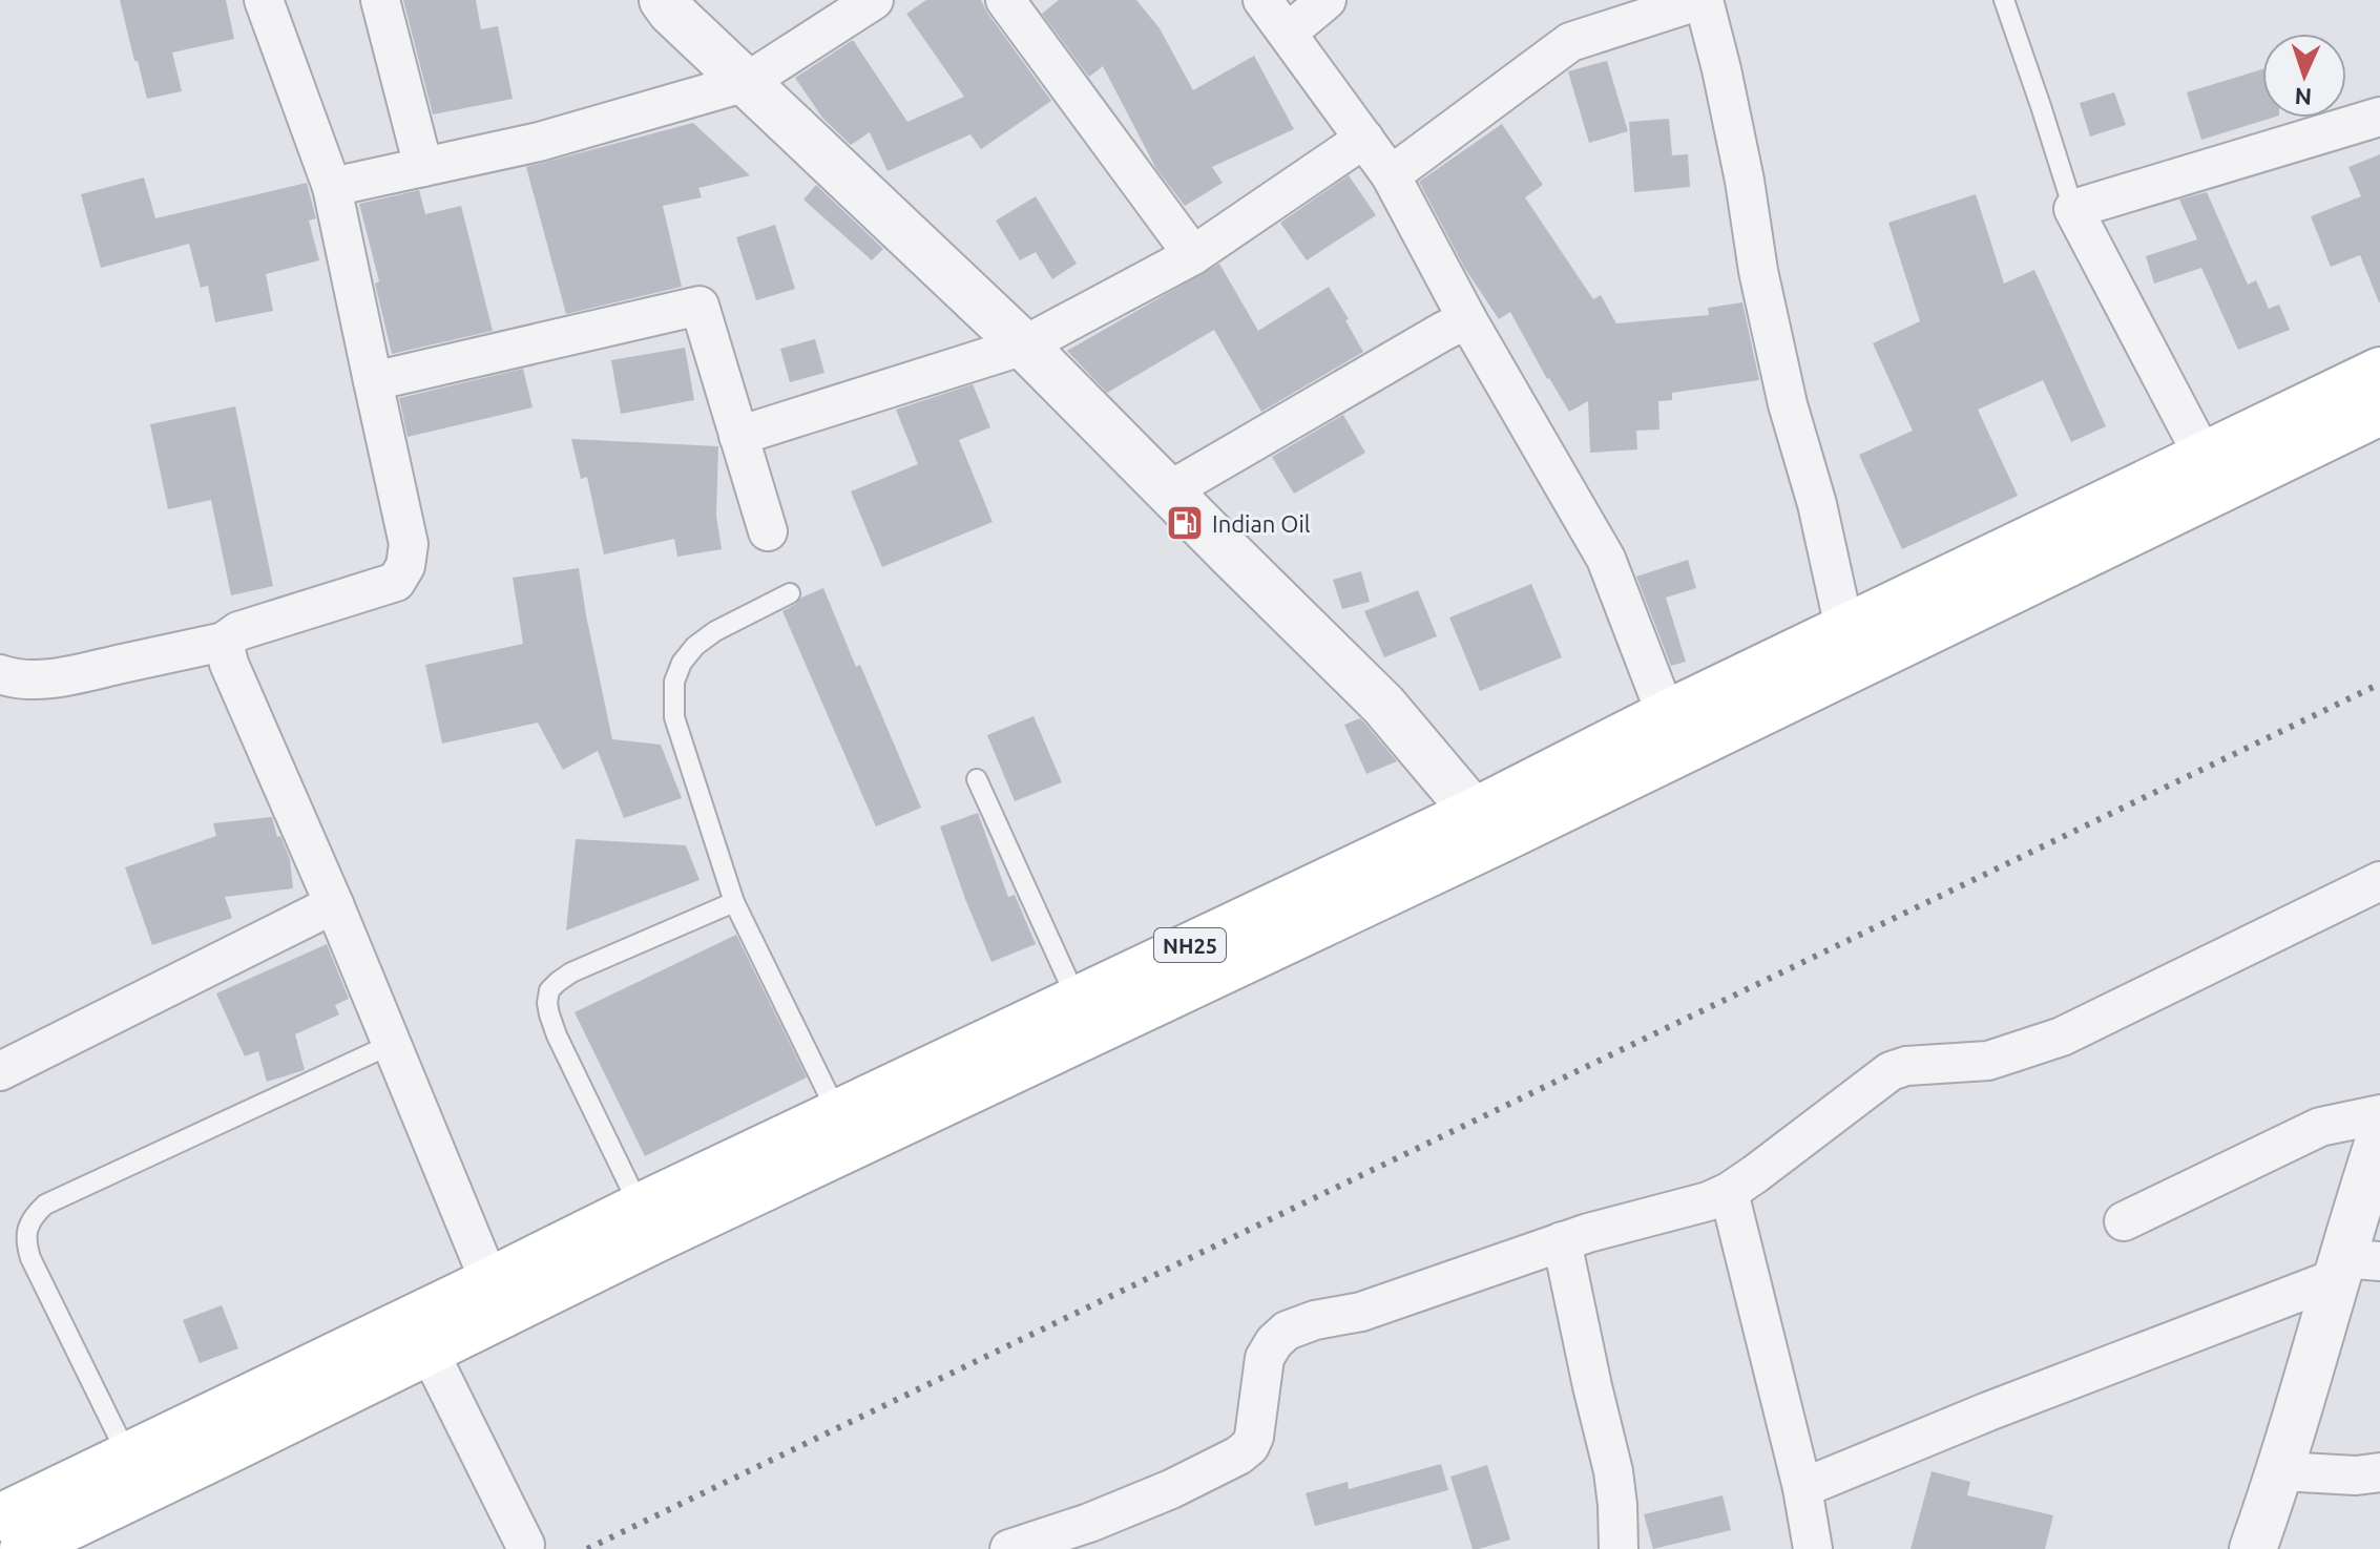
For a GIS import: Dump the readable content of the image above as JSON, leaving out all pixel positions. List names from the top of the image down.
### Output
{
  "streets": {
    "main road": ["NH25"]
  },
  "places": {
    "fuel station": ["Indian Oil"]
  },
  "north": "bottom"
}
